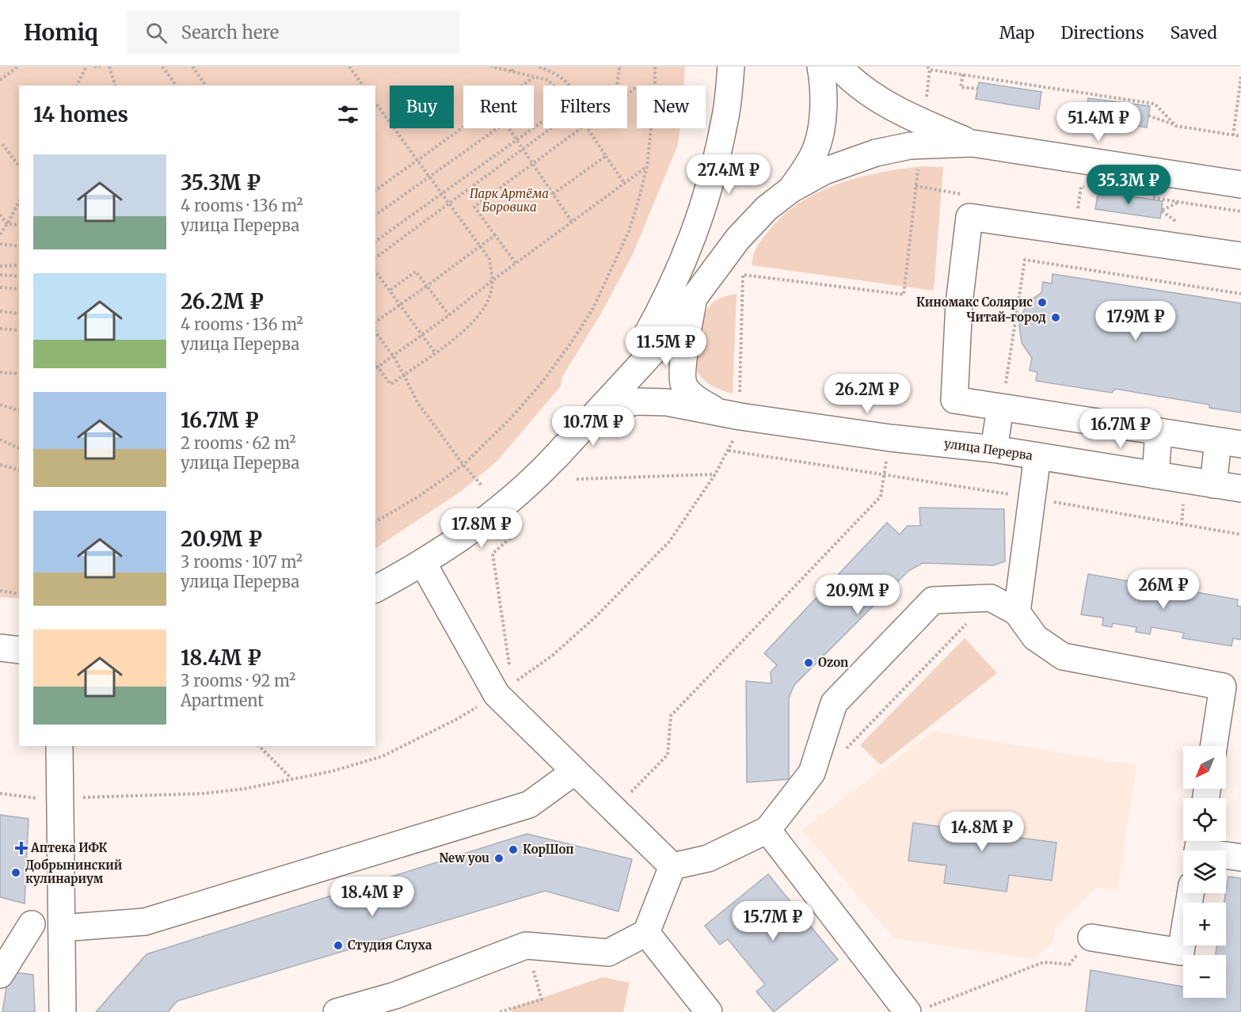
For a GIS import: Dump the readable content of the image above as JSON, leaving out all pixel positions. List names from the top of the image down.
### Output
{
  "streets": {
    "main road": ["улица Перерва"]
  },
  "parks": ["Парк Артёма Боровика"],
  "places": {
    "other": [
      "Киномакс Солярис",
      "Читай-город",
      "Ozon",
      "КорШоп",
      "New you",
      "Добрынинский кулинариум",
      "Студия Слуха"
    ],
    "health": ["Аптека ИФК"]
  },
  "north": "bottom left",
  "page": {
    "header": "Homiq",
    "search": "Search here",
    "nav": ["Map", "Directions", "Saved"],
    "chip": [
      "Buy",
      "Rent",
      "Filters",
      "New"
    ],
    "heading": "14 homes",
    "price": [
      "51.4M ₽",
      "27.4M ₽",
      "35.3M ₽",
      "17.9M ₽",
      "11.5M ₽",
      "26.2M ₽",
      "10.7M ₽",
      "16.7M ₽",
      "17.8M ₽",
      "26M ₽",
      "20.9M ₽",
      "14.8M ₽",
      "18.4M ₽",
      "15.7M ₽"
    ],
    "list": [
      {
        "name": "35.3M ₽",
        "note": "4 rooms · 136 m² · улица Перерва"
      },
      {
        "name": "26.2M ₽",
        "note": "4 rooms · 136 m² · улица Перерва"
      },
      {
        "name": "16.7M ₽",
        "note": "2 rooms · 62 m² · улица Перерва"
      },
      {
        "name": "20.9M ₽",
        "note": "3 rooms · 107 m² · улица Перерва"
      },
      {
        "name": "18.4M ₽",
        "note": "3 rooms · 92 m² · Apartment"
      }
    ],
    "map_buttons": ["+", "−"]
  }
}
